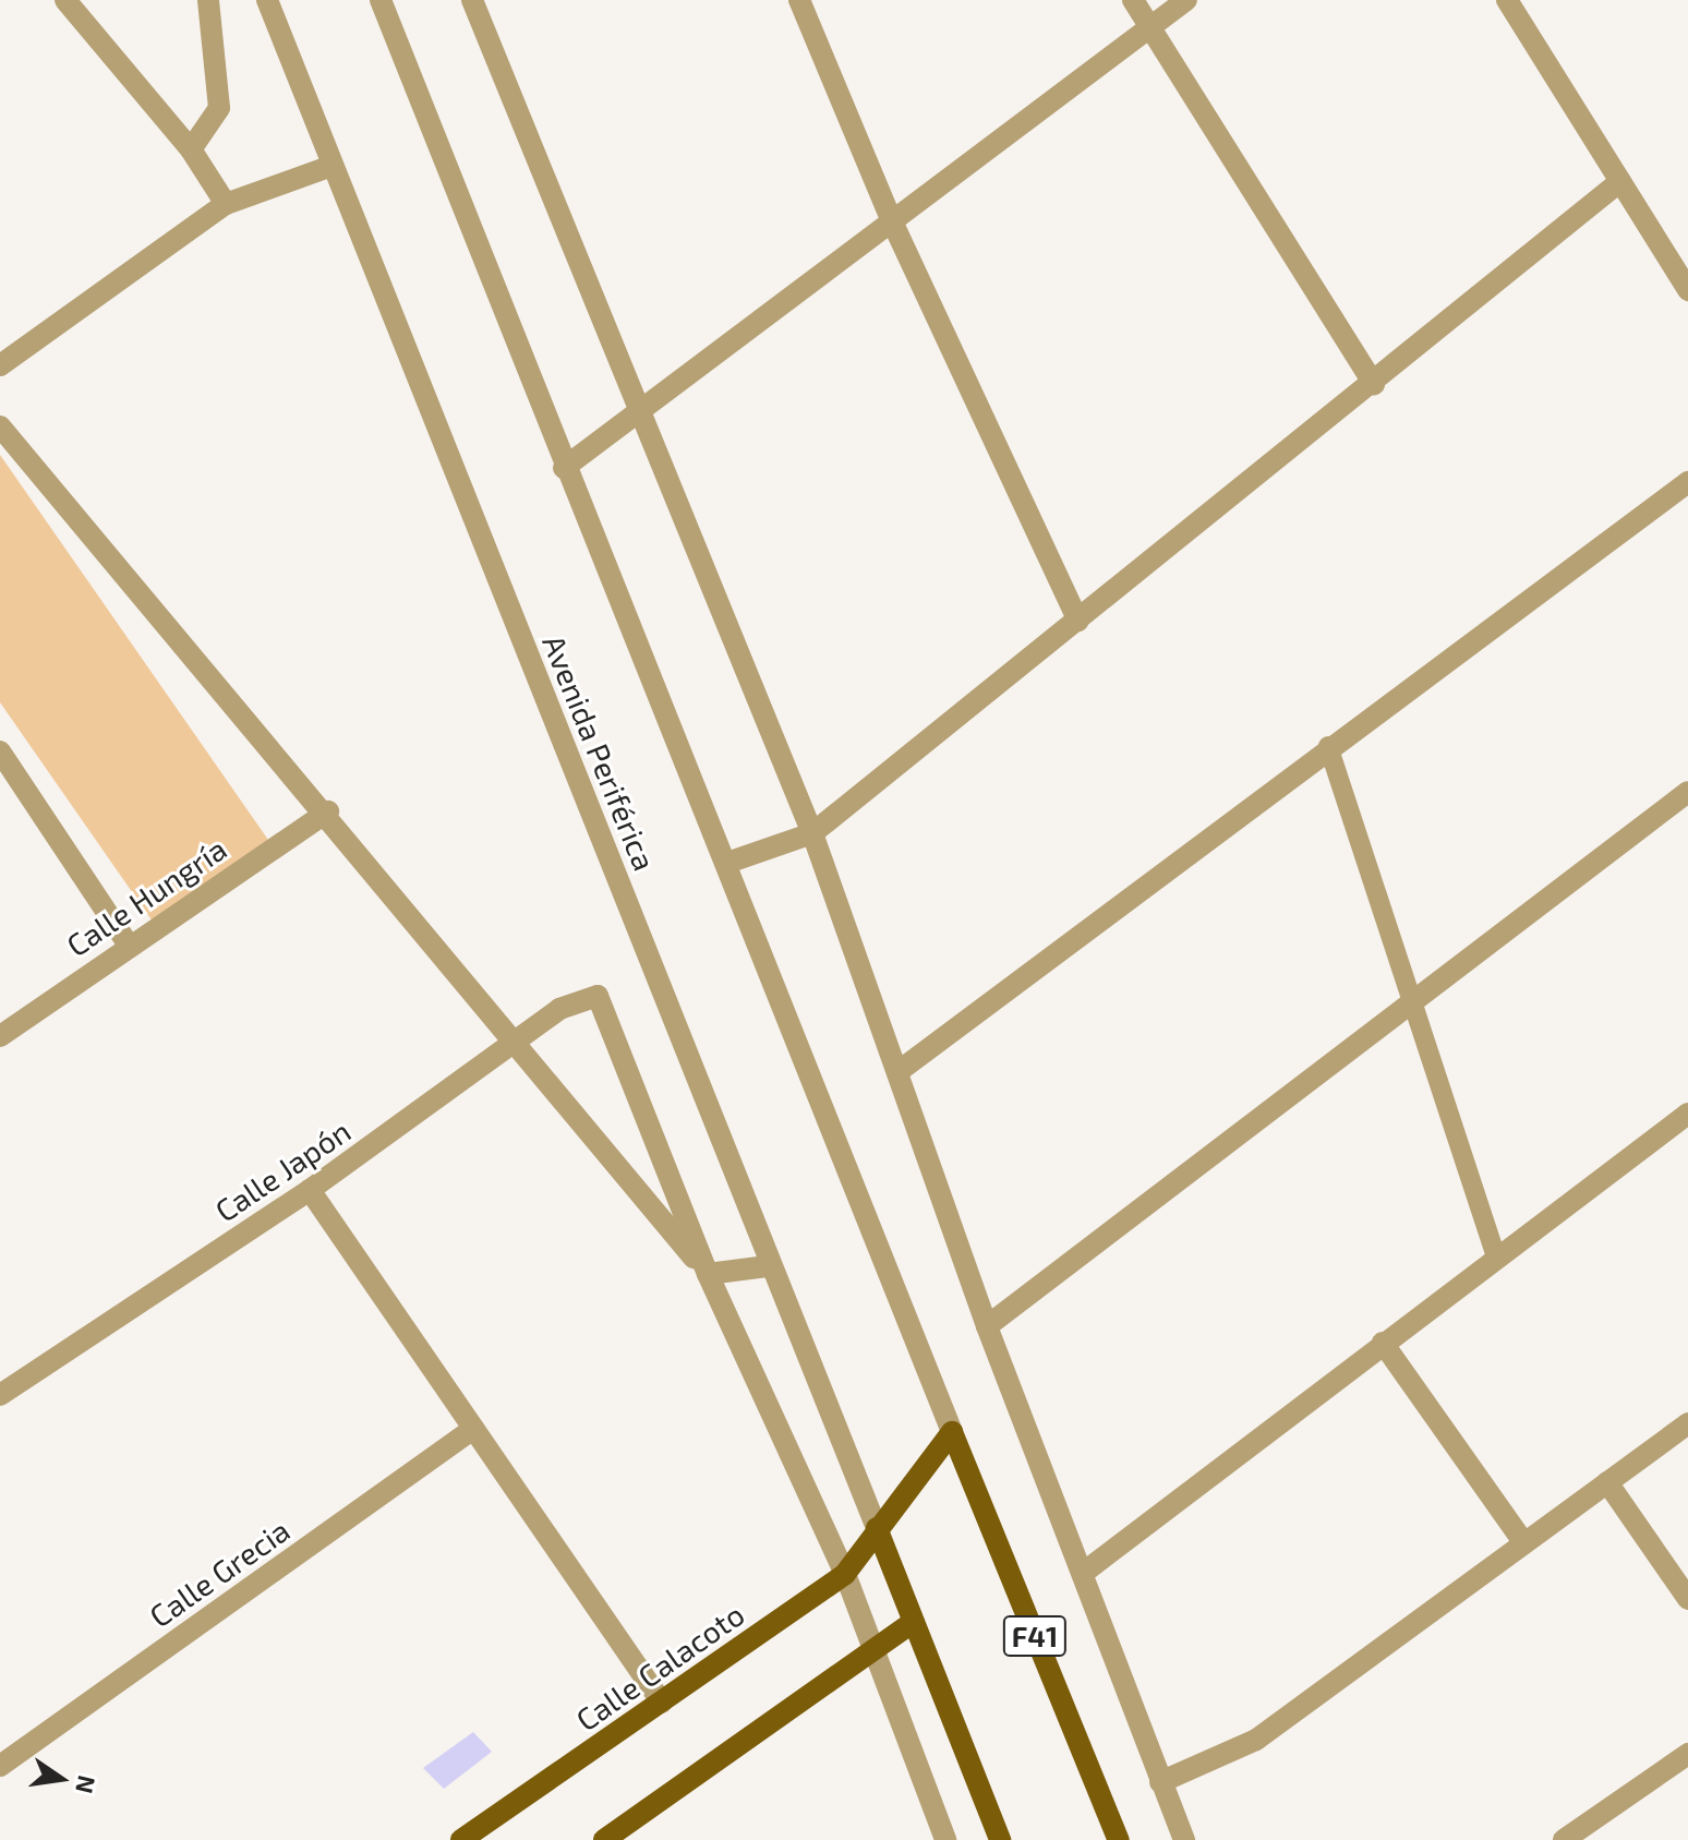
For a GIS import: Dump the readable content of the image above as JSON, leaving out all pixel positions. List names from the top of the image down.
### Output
{
  "streets": {
    "main road": ["F41", "Calle Calacoto"],
    "street": [
      "Avenida Periférica",
      "Calle Hungría",
      "Calle Japón",
      "Calle Grecia"
    ]
  },
  "crossings": [
    ["Avenida Periférica", "Calle Calacoto"],
    ["F41", "Calle Calacoto"]
  ],
  "north": "right"
}
